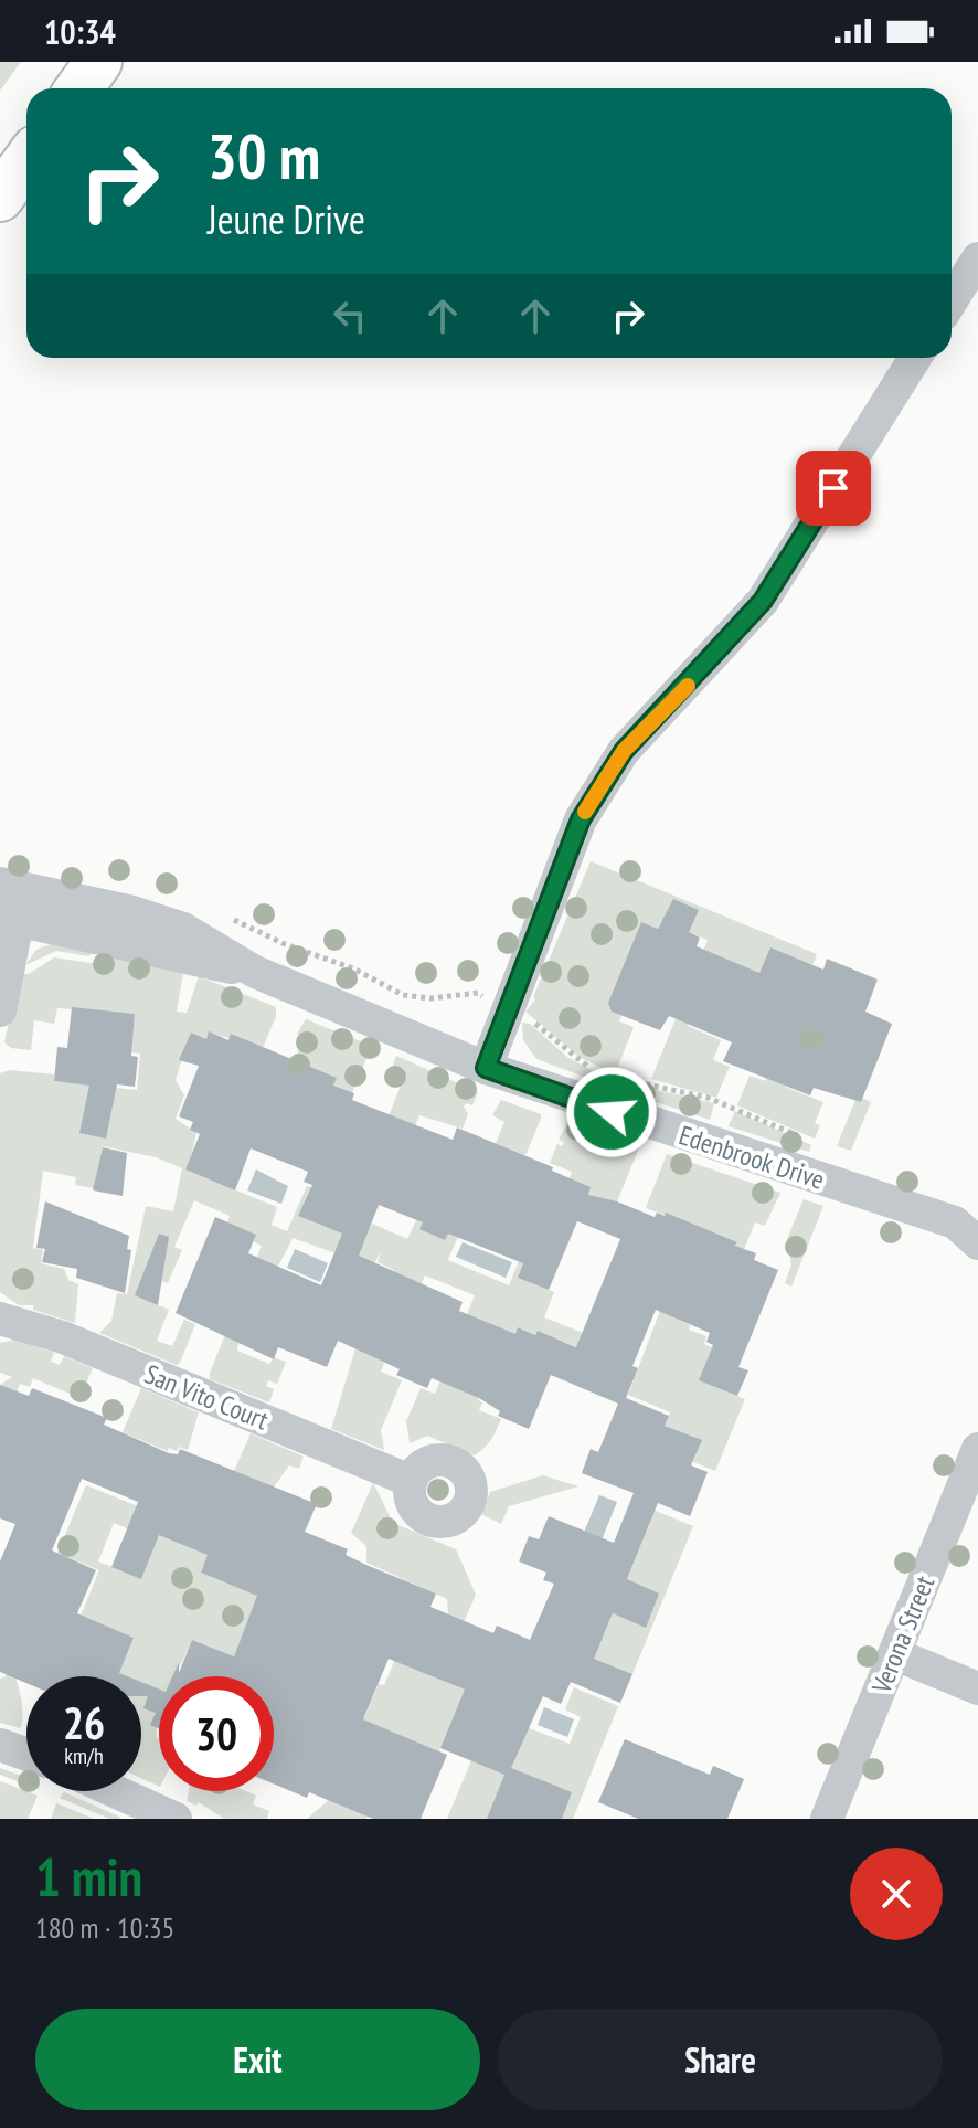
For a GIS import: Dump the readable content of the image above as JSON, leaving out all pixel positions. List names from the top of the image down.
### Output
{
  "streets": {
    "street": ["Edenbrook Drive", "San Vito Court", "Verona Street"]
  },
  "page": {
    "status": "10:34",
    "turn": ["30 m", "Jeune Drive"],
    "speed": "26 km/h",
    "limit": "30",
    "heading": ["1 min", "180 m · 10:35"],
    "buttons": ["Exit", "Share"]
  }
}
